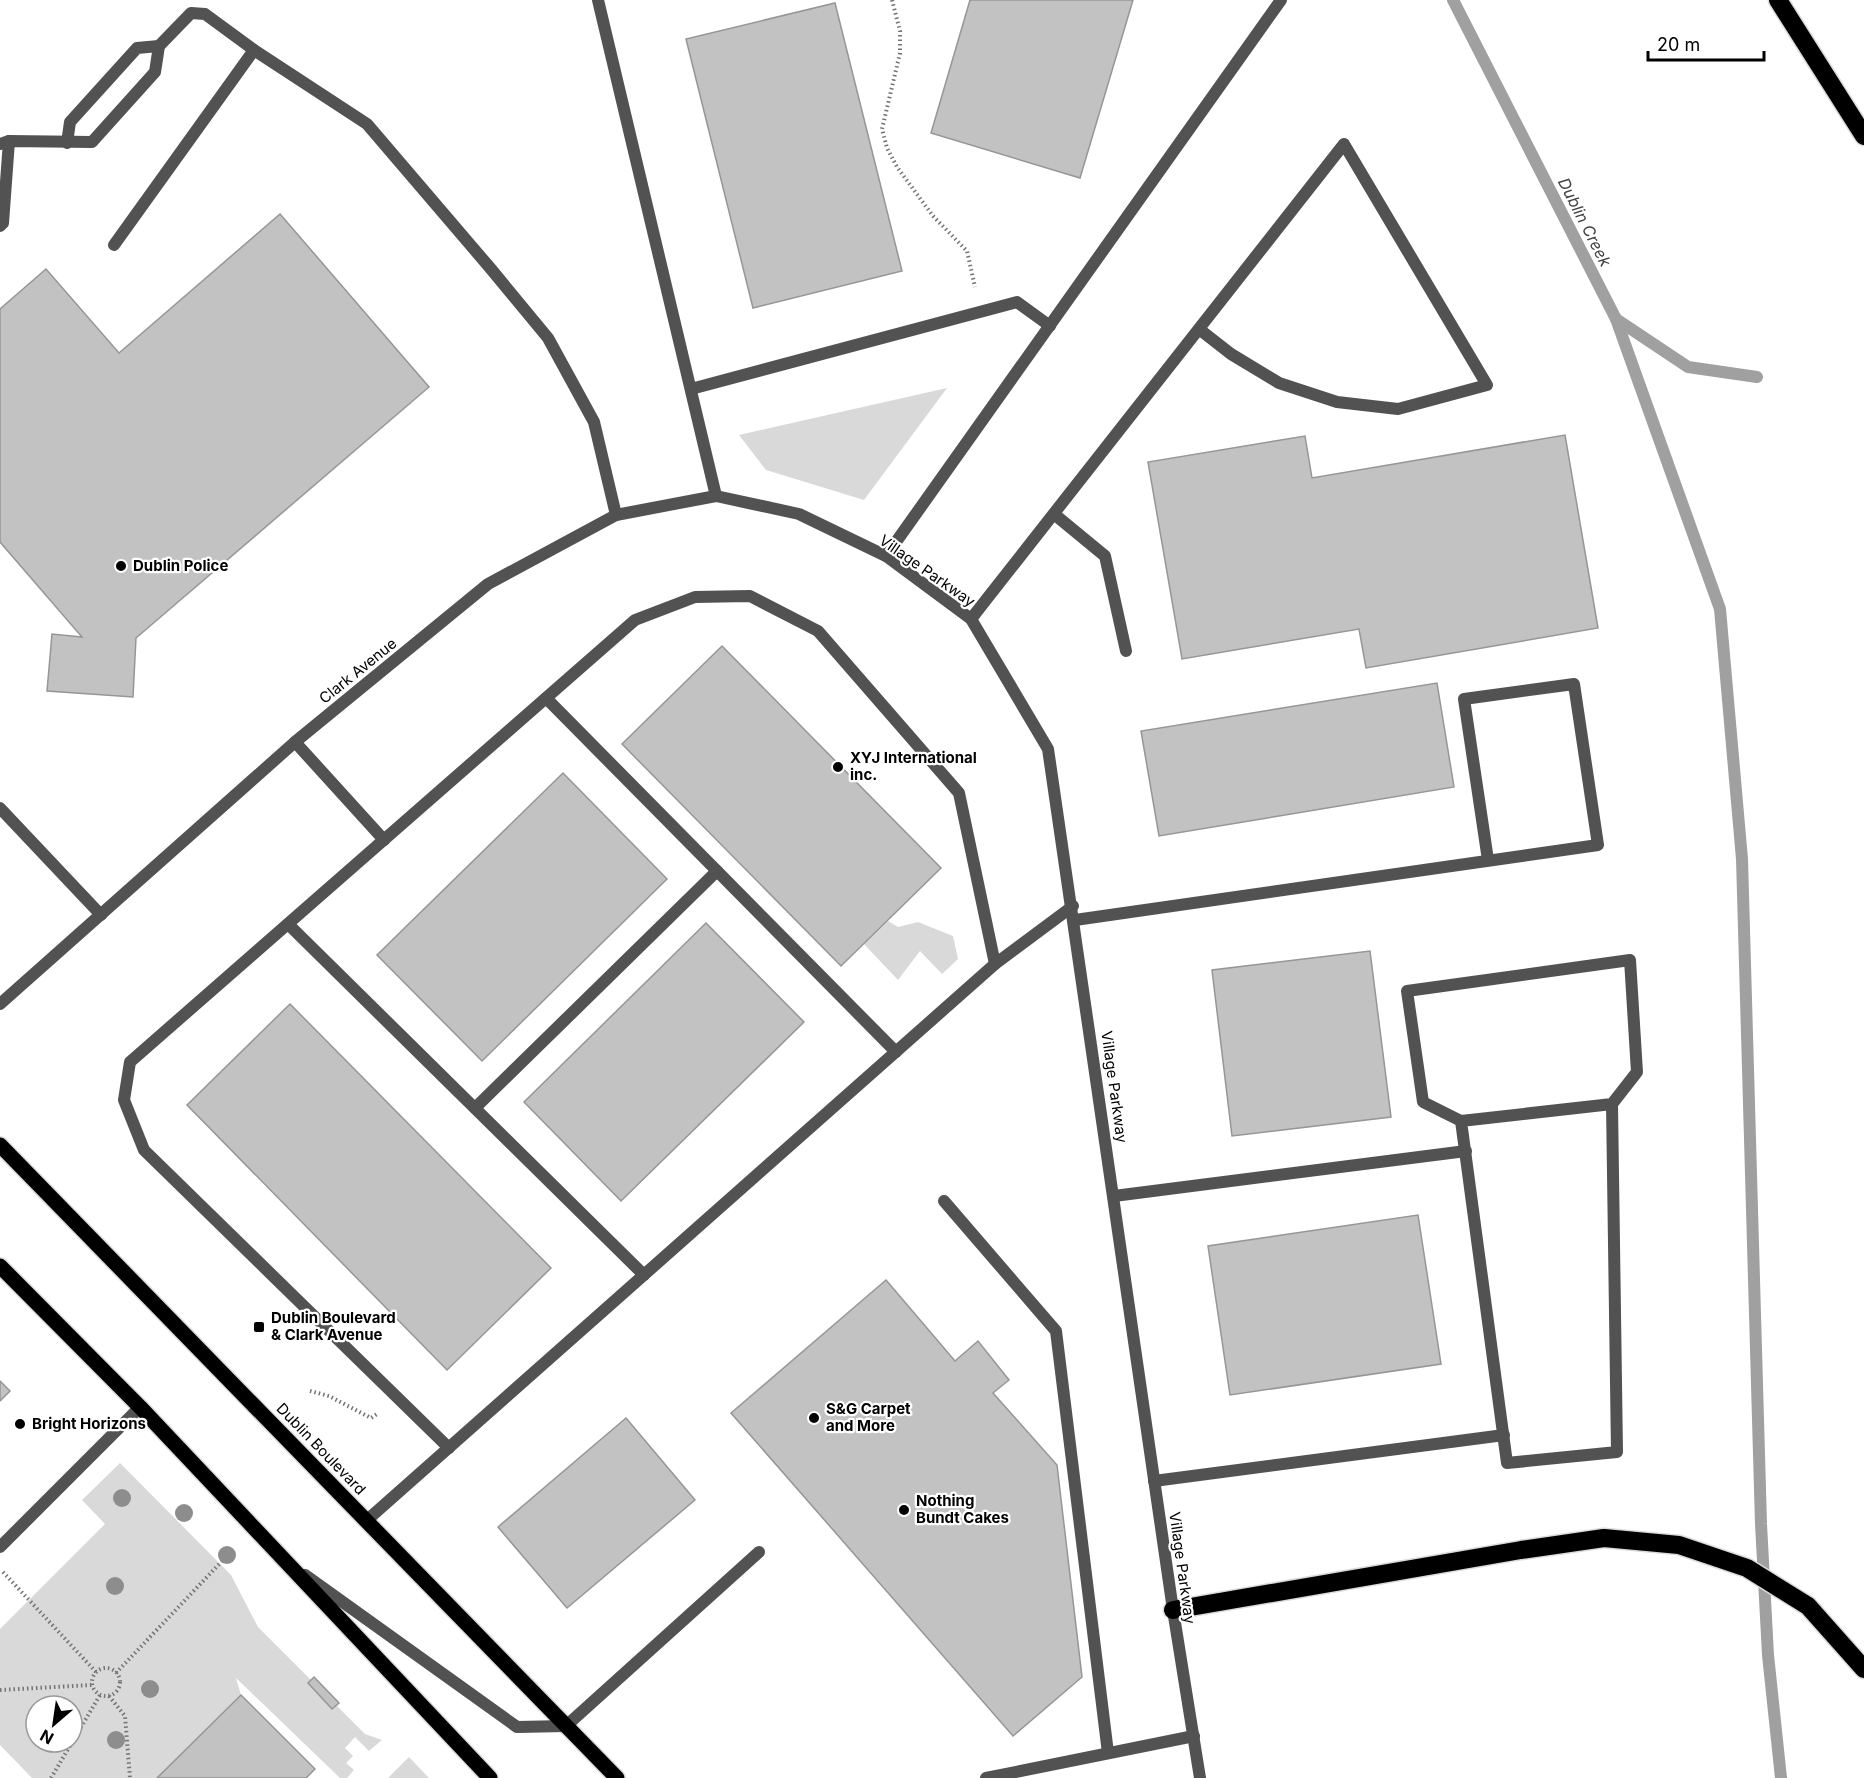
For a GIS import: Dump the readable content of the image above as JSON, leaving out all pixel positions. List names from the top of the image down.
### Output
{
  "streets": {
    "main road": ["Dublin Boulevard"],
    "street": ["Village Parkway", "Clark Avenue"]
  },
  "crossings": [
    ["Village Parkway", "Clark Avenue"]
  ],
  "water": ["Dublin Creek"],
  "places": {
    "other": [
      "Dublin Police",
      "XYJ International inc.",
      "S&G Carpet and More",
      "Bright Horizons",
      "Nothing Bundt Cakes"
    ],
    "transit": ["Dublin Boulevard & Clark Avenue"]
  },
  "scale_bar": "20 m",
  "north": "bottom left"
}
